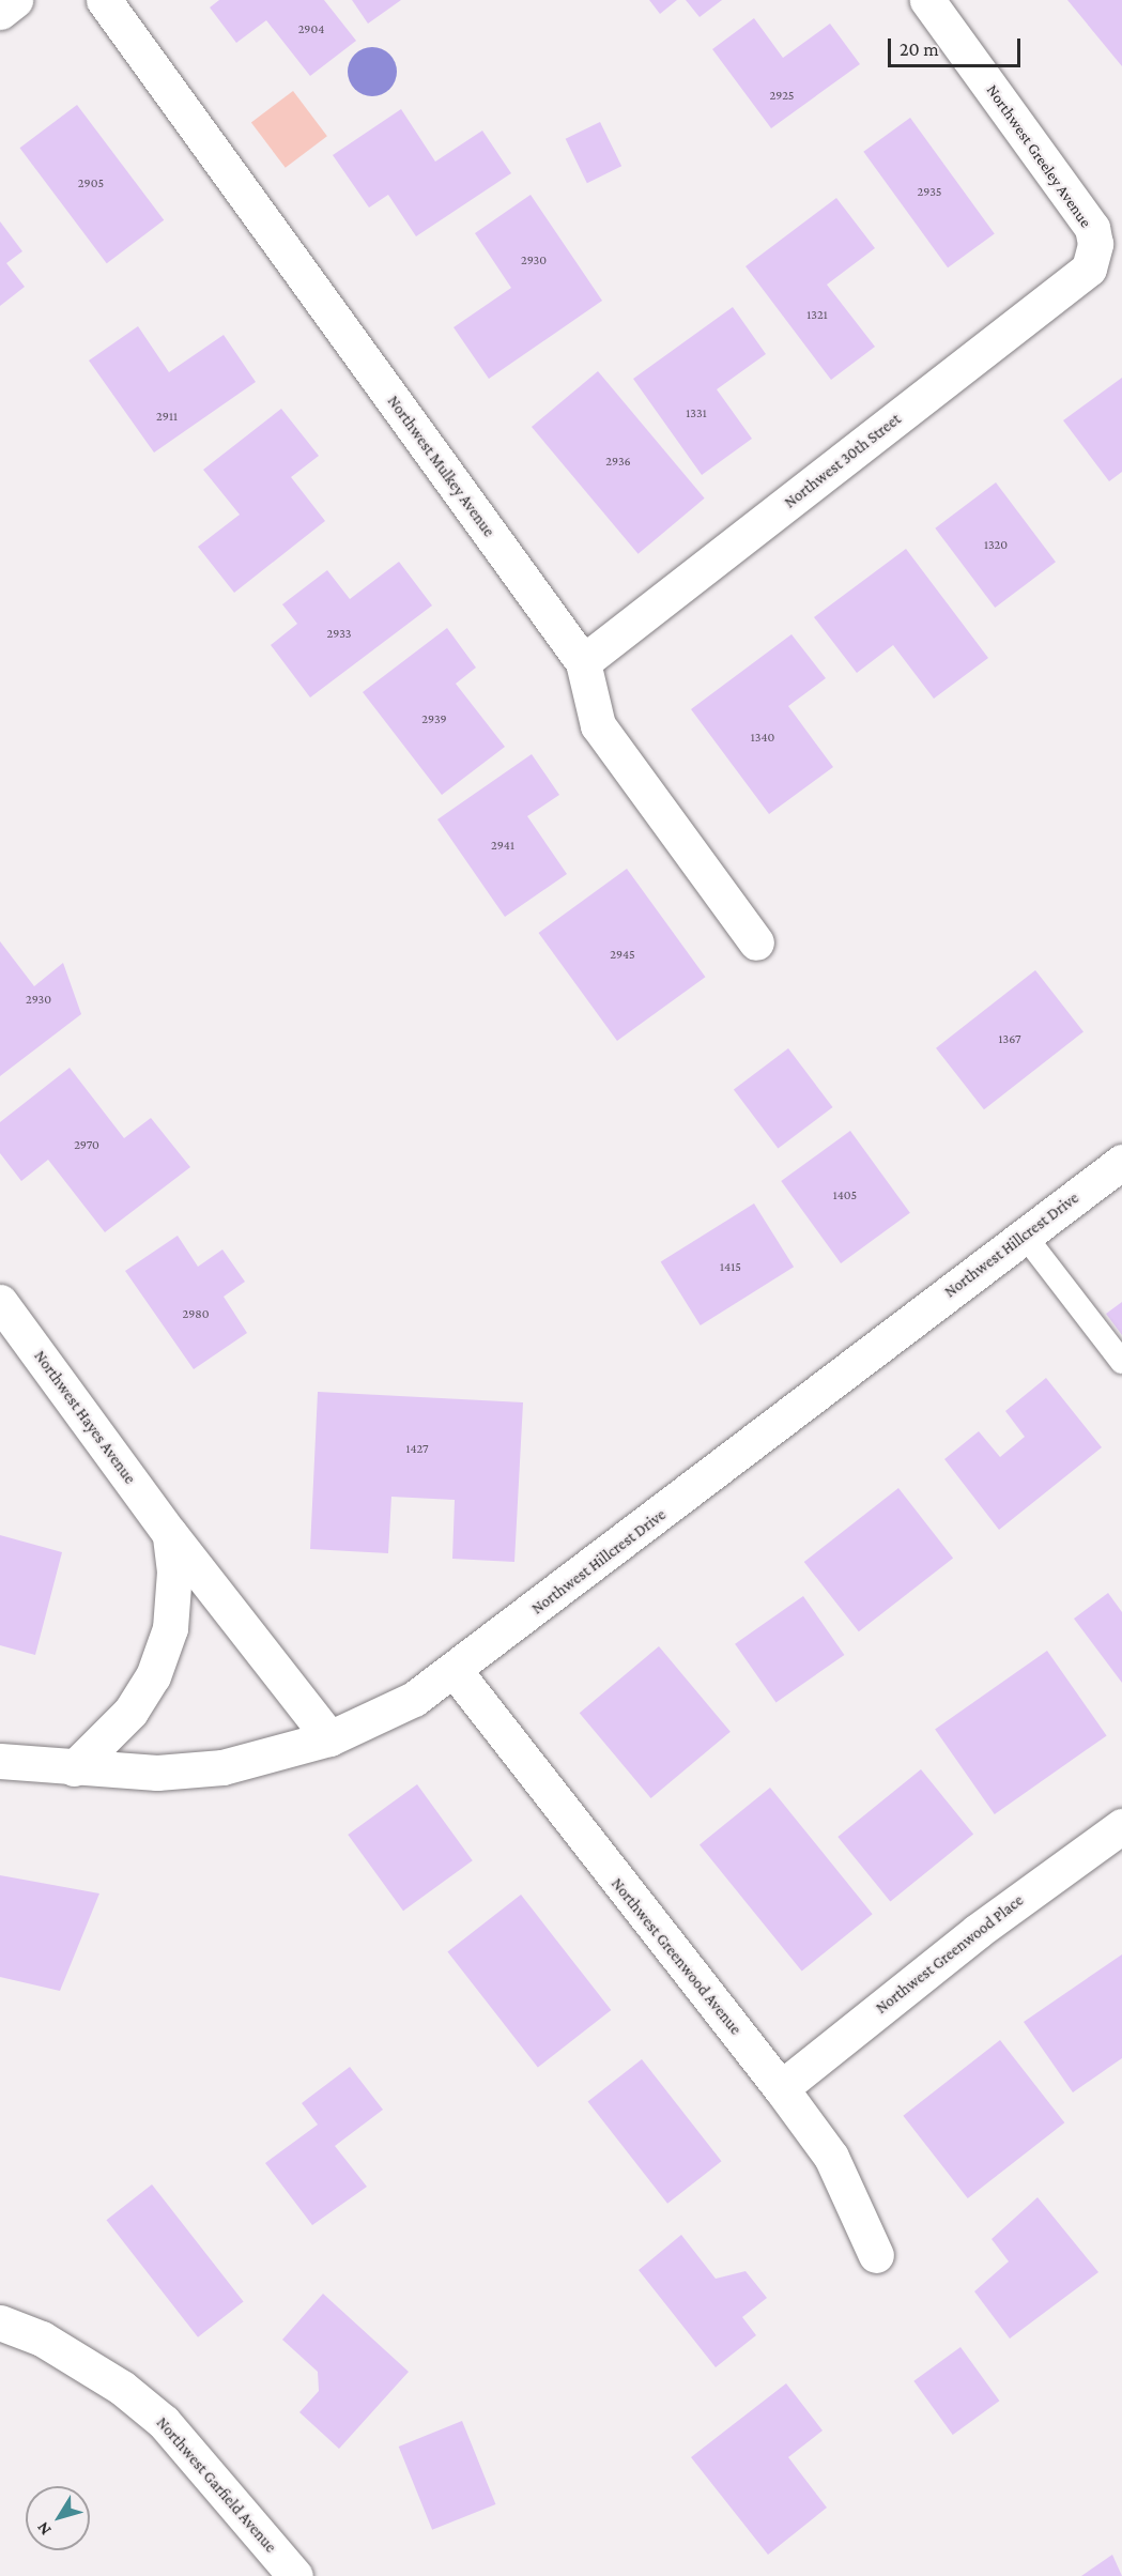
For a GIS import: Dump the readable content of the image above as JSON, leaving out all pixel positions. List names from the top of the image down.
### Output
{
  "streets": {
    "street": [
      "Northwest Greeley Avenue",
      "Northwest 30th Street",
      "Northwest Mulkey Avenue",
      "Northwest Hillcrest Drive",
      "Northwest Hayes Avenue",
      "Northwest Greenwood Place",
      "Northwest Greenwood Avenue",
      "Northwest Garfield Avenue"
    ]
  },
  "crossings": [
    ["Northwest Greeley Avenue", "Northwest 30th Street"],
    ["Northwest 30th Street", "Northwest Mulkey Avenue"],
    ["Northwest Hillcrest Drive", "Northwest Hayes Avenue"],
    ["Northwest Hillcrest Drive", "Northwest Greenwood Avenue"],
    ["Northwest Greenwood Place", "Northwest Greenwood Avenue"]
  ],
  "house_numbers": [
    "2904",
    "2925",
    "2905",
    "2935",
    "2930",
    "1321",
    "1331",
    "2911",
    "2936",
    "1320",
    "2933",
    "2939",
    "1340",
    "2941",
    "2945",
    "2930",
    "1367",
    "2970",
    "1405",
    "1415",
    "2980",
    "1427"
  ],
  "scale_bar": "20 m",
  "north": "bottom left"
}
